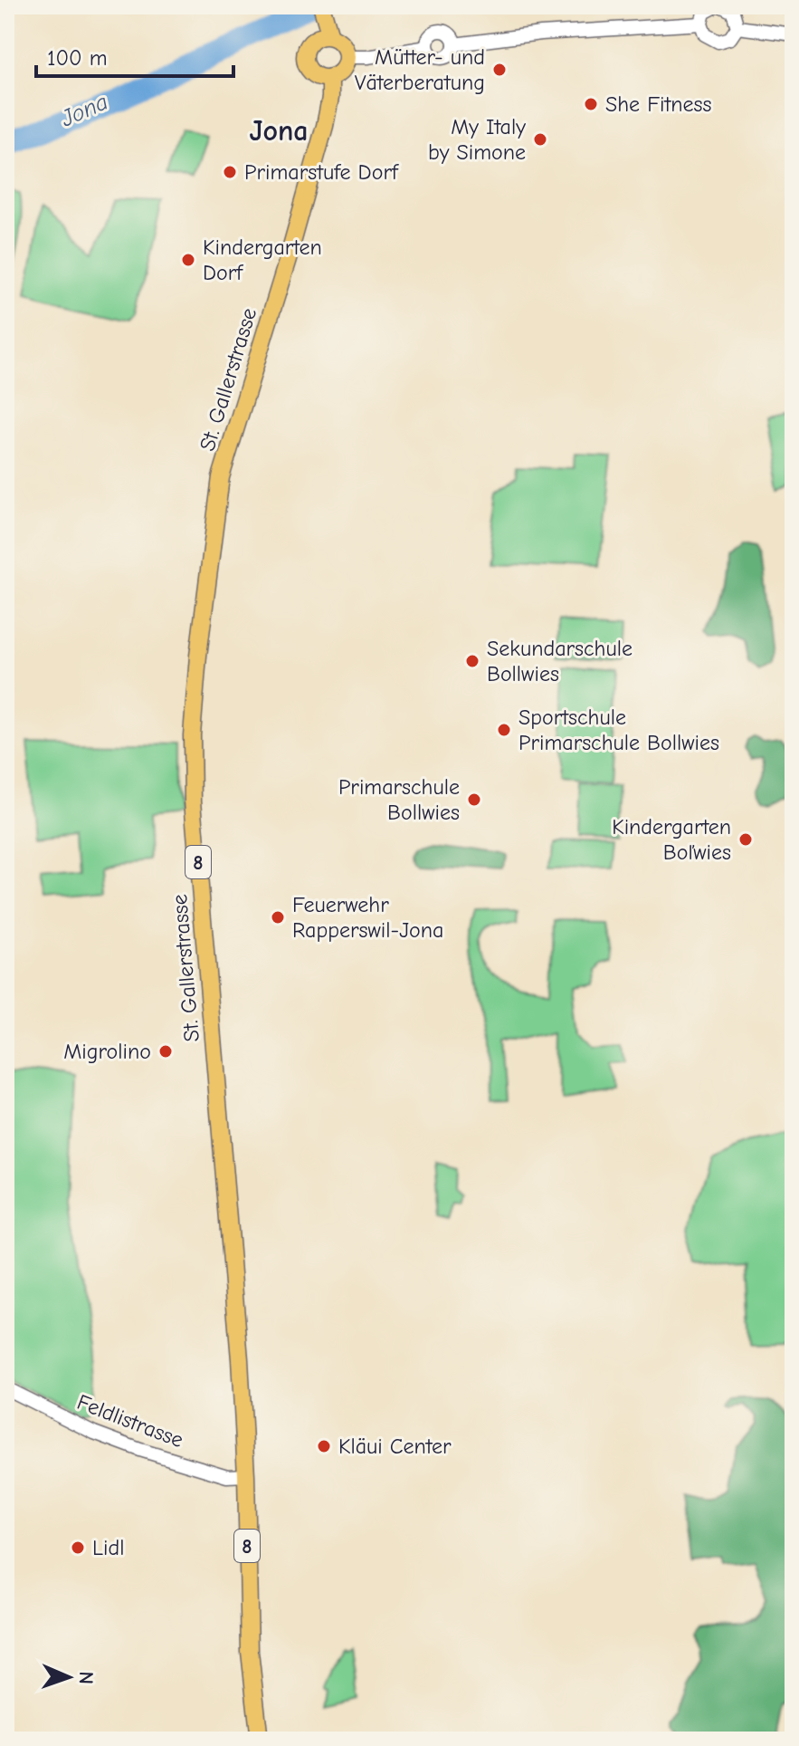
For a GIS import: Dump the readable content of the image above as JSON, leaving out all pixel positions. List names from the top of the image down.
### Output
{
  "streets": {
    "main road": ["St. Gallerstrasse", "8"],
    "street": ["Feldlistrasse"]
  },
  "crossings": [
    ["St. Gallerstrasse", "Feldlistrasse"]
  ],
  "districts": ["Jona"],
  "water": ["Jona"],
  "places": [
    "Mütter- und Väterberatung",
    "She Fitness",
    "My Italy by Simone",
    "Primarstufe Dorf",
    "Kindergarten Dorf",
    "Sekundarschule Bollwies",
    "Sportschule Primarschule Bollwies",
    "Primarschule Bollwies",
    "Kindergarten Boľwies",
    "Feuerwehr Rapperswil-Jona",
    "Migrolino",
    "Kläui Center",
    "Lidl"
  ],
  "scale_bar": "100 m",
  "north": "right"
}
